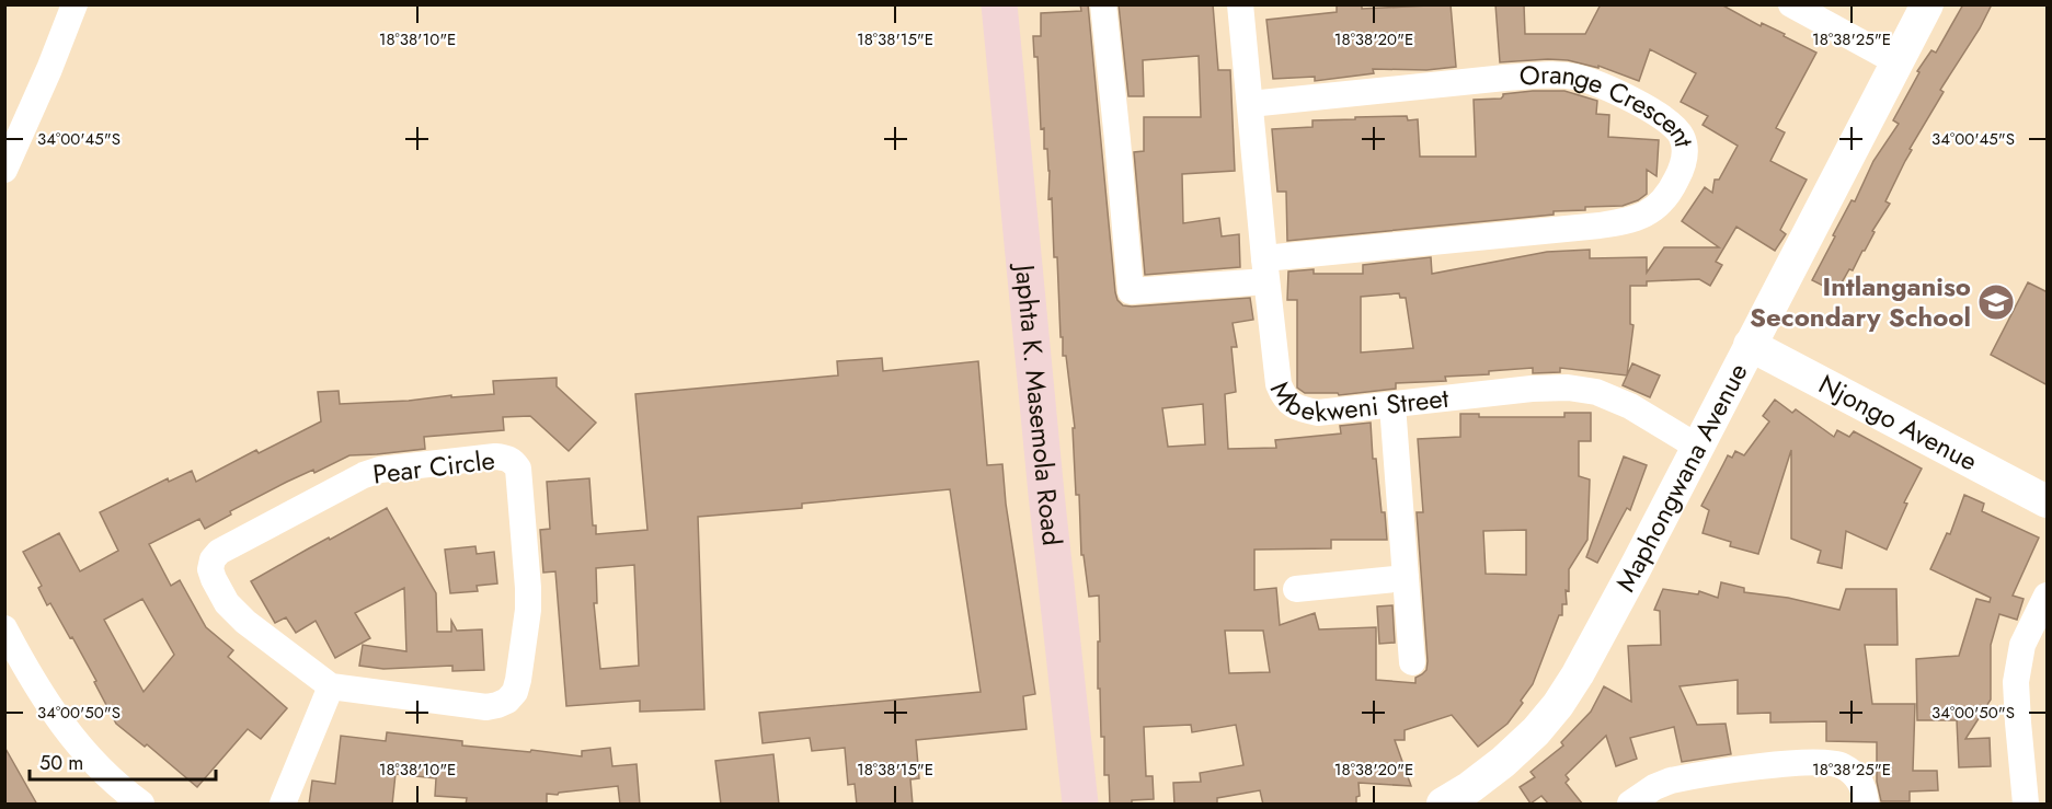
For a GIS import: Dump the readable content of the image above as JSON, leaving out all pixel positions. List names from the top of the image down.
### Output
{
  "streets": {
    "main road": ["Japhta K. Masemola Road"],
    "street": [
      "Orange Crescent",
      "Mbekweni Street",
      "Njongo Avenue",
      "Pear Circle",
      "Maphongwana Avenue"
    ]
  },
  "crossings": [
    ["Orange Crescent", "Mbekweni Street"],
    ["Mbekweni Street", "Maphongwana Avenue"],
    ["Njongo Avenue", "Maphongwana Avenue"]
  ],
  "places": {
    "school or university": ["Intlanganiso Secondary School"]
  },
  "scale_bar": "50 m",
  "coordinates": [
    "18°38'10\"E",
    "18°38'15\"E",
    "18°38'20\"E",
    "18°38'25\"E",
    "34°00'45\"S",
    "34°00'50\"S"
  ]
}
